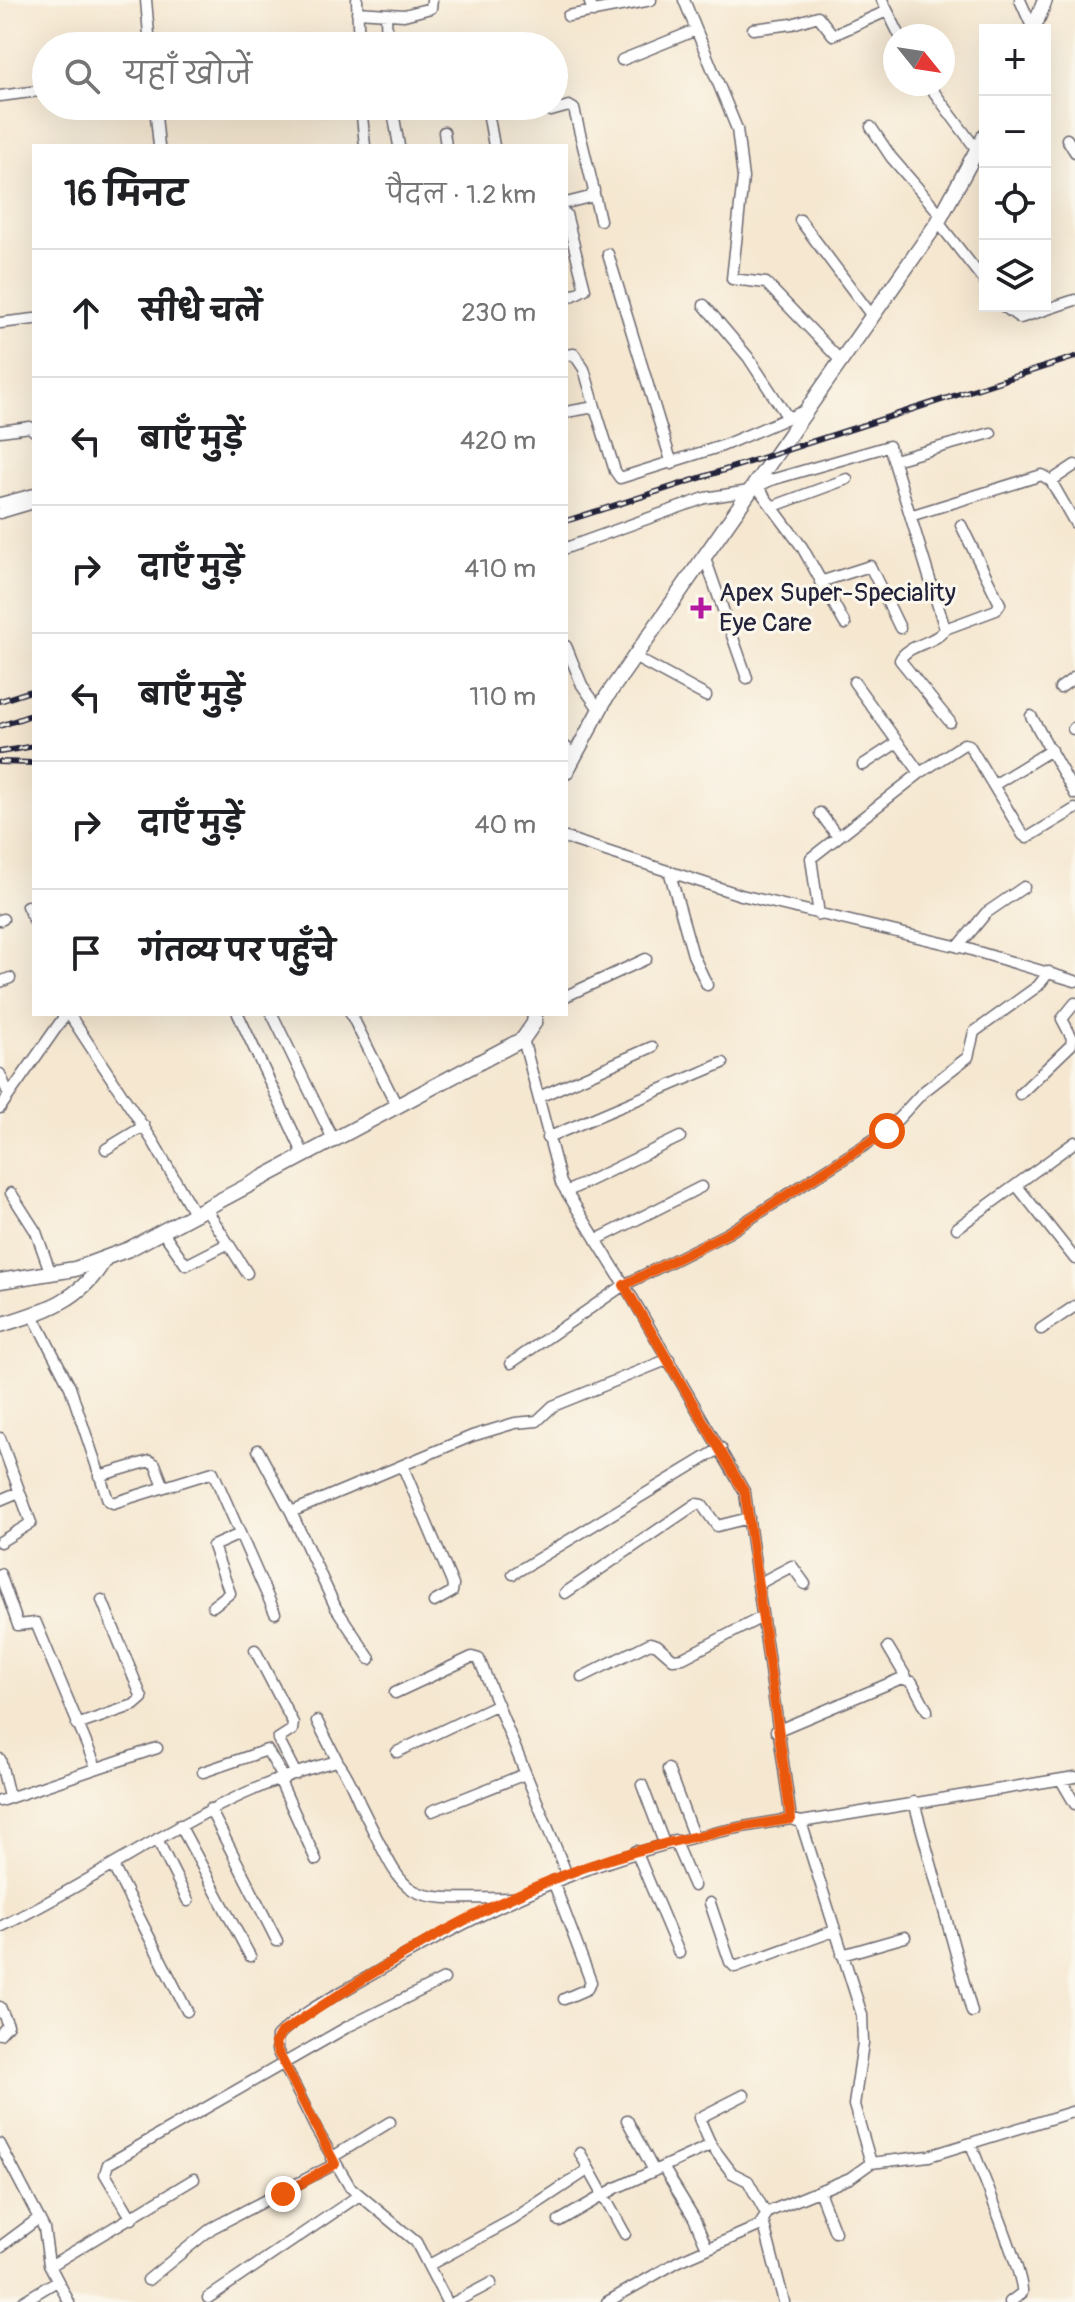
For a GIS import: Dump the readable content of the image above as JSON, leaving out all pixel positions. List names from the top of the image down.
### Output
{
  "places": {
    "health": ["Apex Super-Speciality Eye Care"]
  },
  "north": "bottom right",
  "page": {
    "map_buttons": ["+", "−"],
    "search": "यहाँ खोजें",
    "heading": ["16 मिनट", "पैदल · 1.2 km"],
    "list": [
      ["सीधे चलें", "230 m"],
      ["बाएँ मुड़ें", "420 m"],
      ["दाएँ मुड़ें", "410 m"],
      ["बाएँ मुड़ें", "110 m"],
      ["दाएँ मुड़ें", "40 m"],
      "गंतव्य पर पहुँचे"
    ]
  }
}
